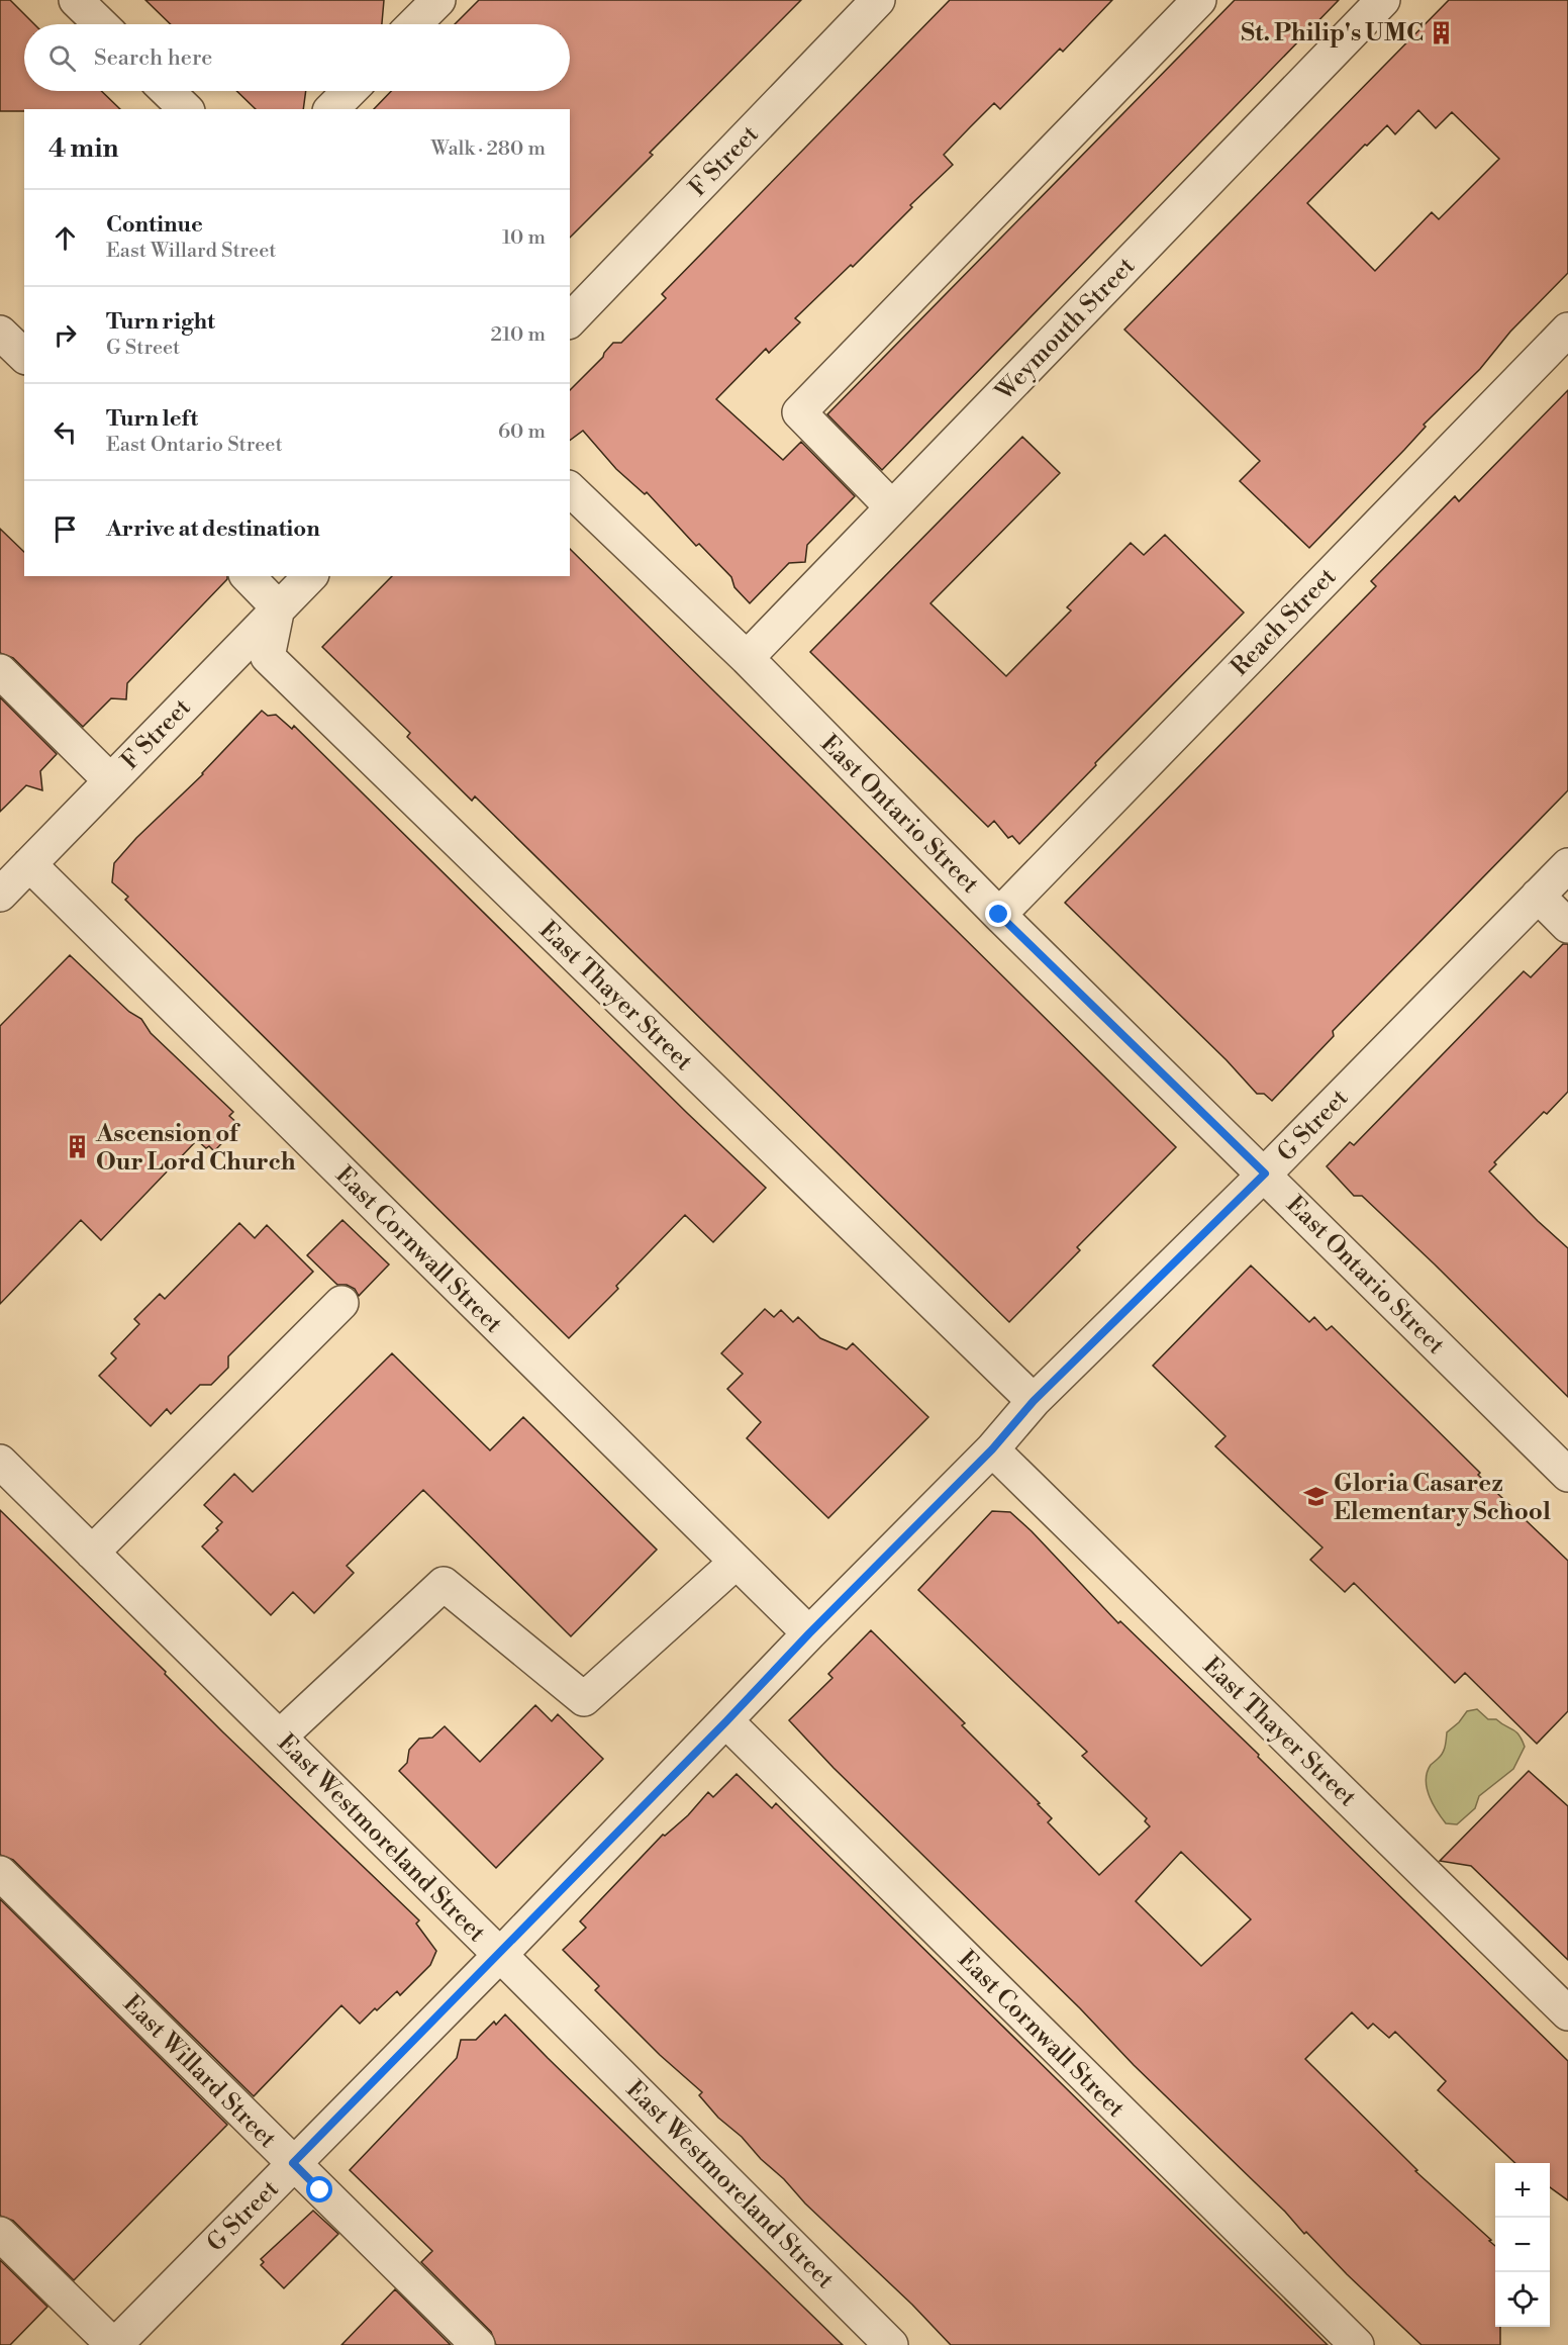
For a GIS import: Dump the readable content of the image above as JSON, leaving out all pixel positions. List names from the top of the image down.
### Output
{
  "streets": {
    "street": [
      "F Street",
      "Weymouth Street",
      "Reach Street",
      "East Ontario Street",
      "East Thayer Street",
      "G Street",
      "East Cornwall Street",
      "East Westmoreland Street",
      "East Willard Street"
    ]
  },
  "crossings": [
    ["F Street", "East Thayer Street"],
    ["F Street", "East Cornwall Street"],
    ["Weymouth Street", "East Ontario Street"],
    ["Reach Street", "East Ontario Street"],
    ["East Ontario Street", "G Street"],
    ["East Thayer Street", "G Street"],
    ["G Street", "East Cornwall Street"],
    ["G Street", "East Westmoreland Street"],
    ["G Street", "East Willard Street"]
  ],
  "places": {
    "building": ["St. Philip's UMC", "Ascension of Our Lord Church"],
    "school or university": ["Gloria Casarez Elementary School"]
  },
  "page": {
    "search": "Search here",
    "heading": ["4 min", "Walk · 280 m"],
    "list": [
      ["Continue", "East Willard Street", "10 m"],
      ["Turn right", "G Street", "210 m"],
      ["Turn left", "East Ontario Street", "60 m"],
      "Arrive at destination"
    ],
    "map_buttons": ["+", "−"]
  }
}
